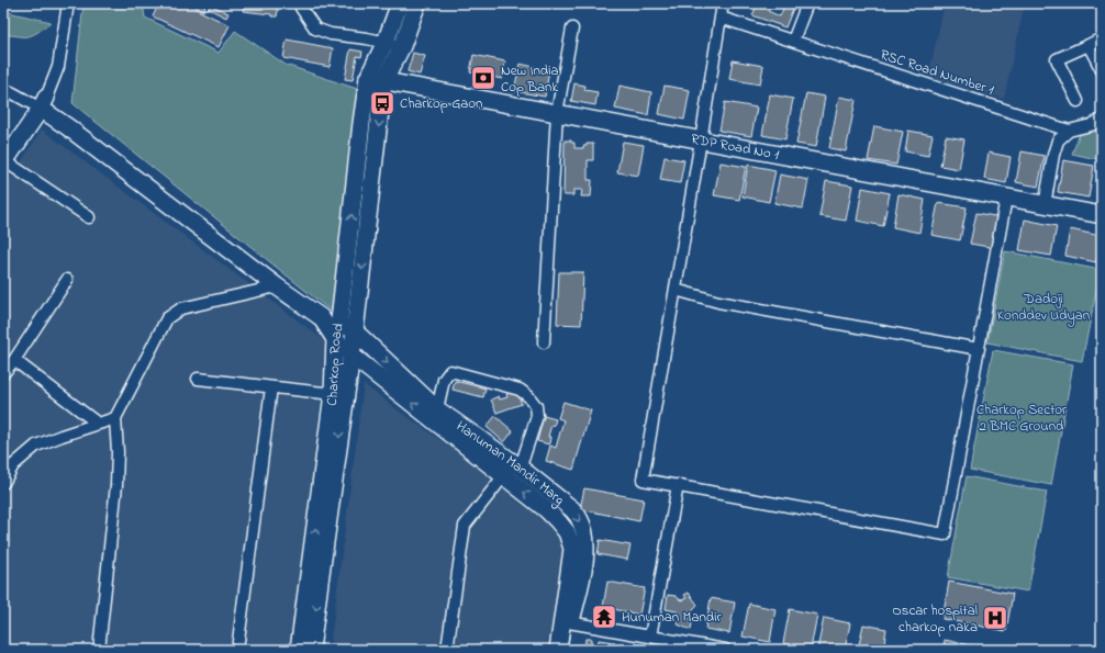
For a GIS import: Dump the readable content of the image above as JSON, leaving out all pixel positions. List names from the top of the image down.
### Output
{
  "streets": {
    "street": [
      "RSC Road Number 1",
      "RDP Road No 1",
      "Charkop Road",
      "Hanuman Mandir Marg"
    ]
  },
  "crossings": [
    ["RDP Road No 1", "Charkop Road"],
    ["Charkop Road", "Hanuman Mandir Marg"]
  ],
  "parks": ["Dadoji Konddev Udyan", "Charkop Sector 2 BMC Ground"],
  "places": {
    "bank": ["New India Cop Bank"],
    "bus stop": ["Charkop Gaon"],
    "temple": ["Hunuman Mandir"],
    "hospital": ["Oscar hospital charkop naka"]
  }
}
